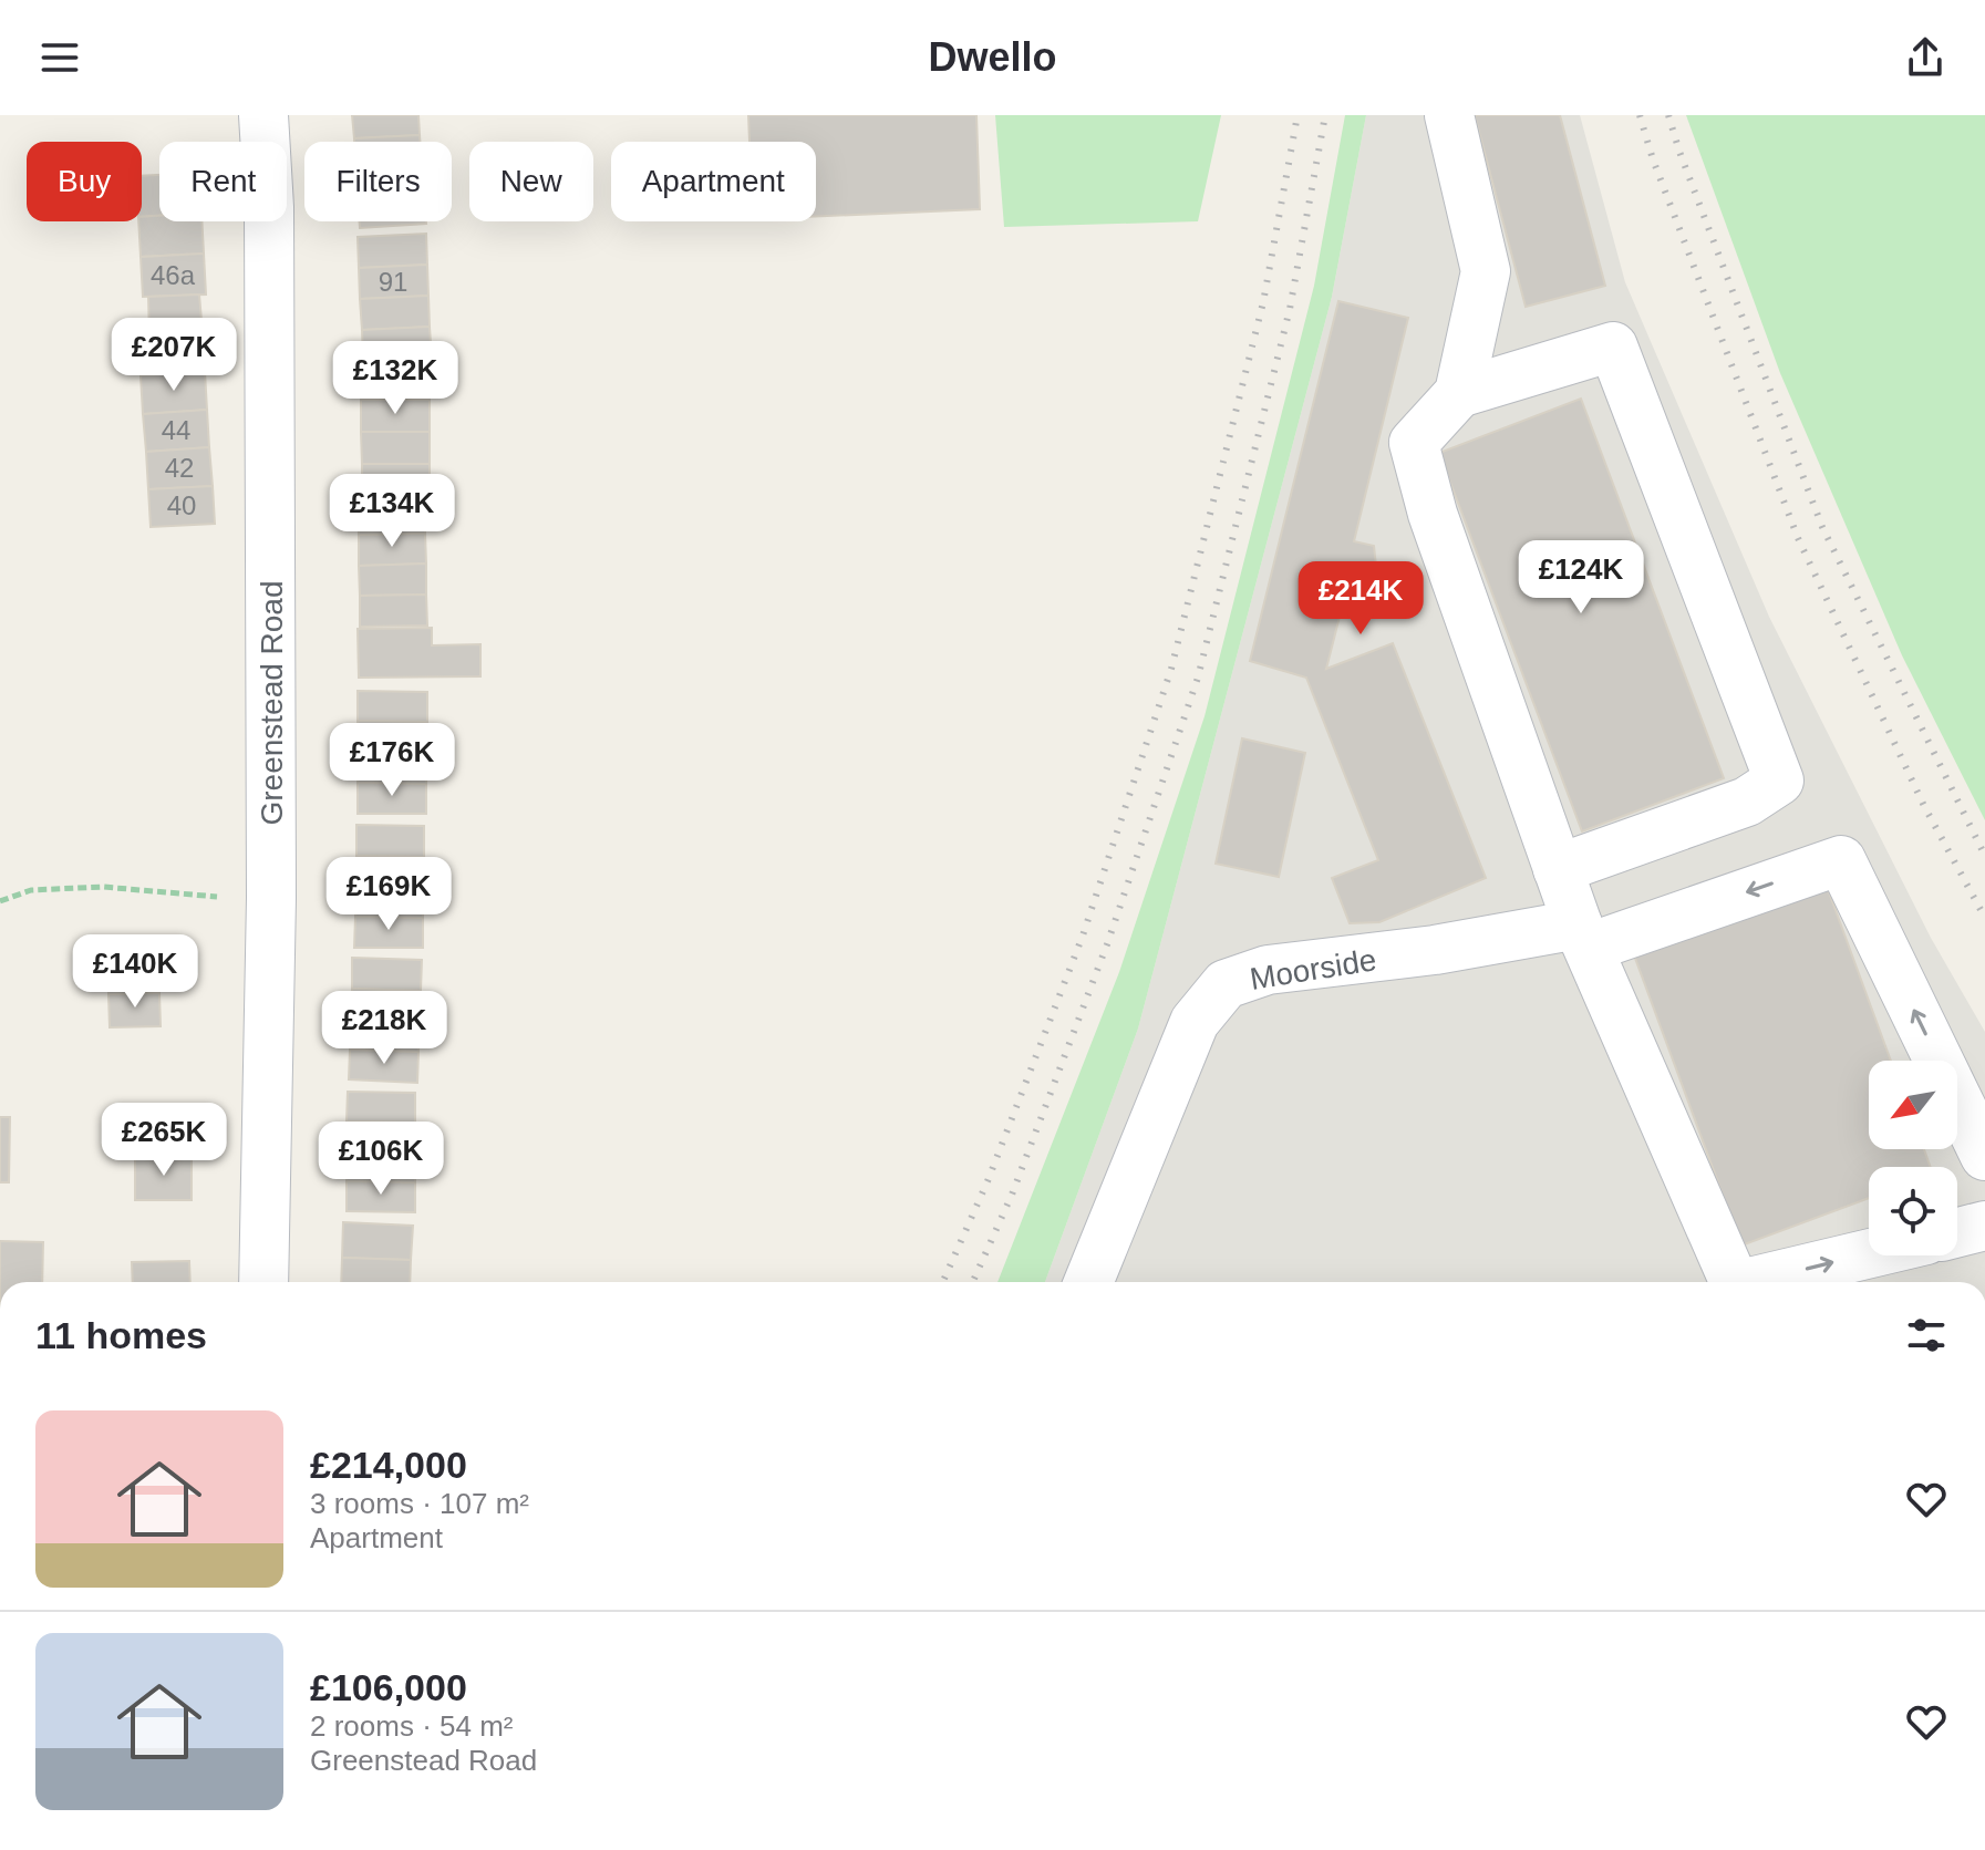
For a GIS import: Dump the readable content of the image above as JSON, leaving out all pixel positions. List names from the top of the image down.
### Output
{
  "streets": {
    "street": ["Greenstead Road", "Moorside"]
  },
  "house_numbers": [
    "46a",
    "91",
    "44",
    "42",
    "40"
  ],
  "north": "bottom left",
  "page": {
    "header": "Dwello",
    "chip": [
      "Buy",
      "Rent",
      "Filters",
      "New",
      "Apartment"
    ],
    "price": [
      "£207K",
      "£132K",
      "£134K",
      "£124K",
      "£214K",
      "£176K",
      "£169K",
      "£140K",
      "£218K",
      "£265K",
      "£106K"
    ],
    "heading": "11 homes",
    "list": [
      {
        "name": "£214,000",
        "note": "3 rooms · 107 m² · Apartment"
      },
      {
        "name": "£106,000",
        "note": "2 rooms · 54 m² · Greenstead Road"
      }
    ]
  }
}
